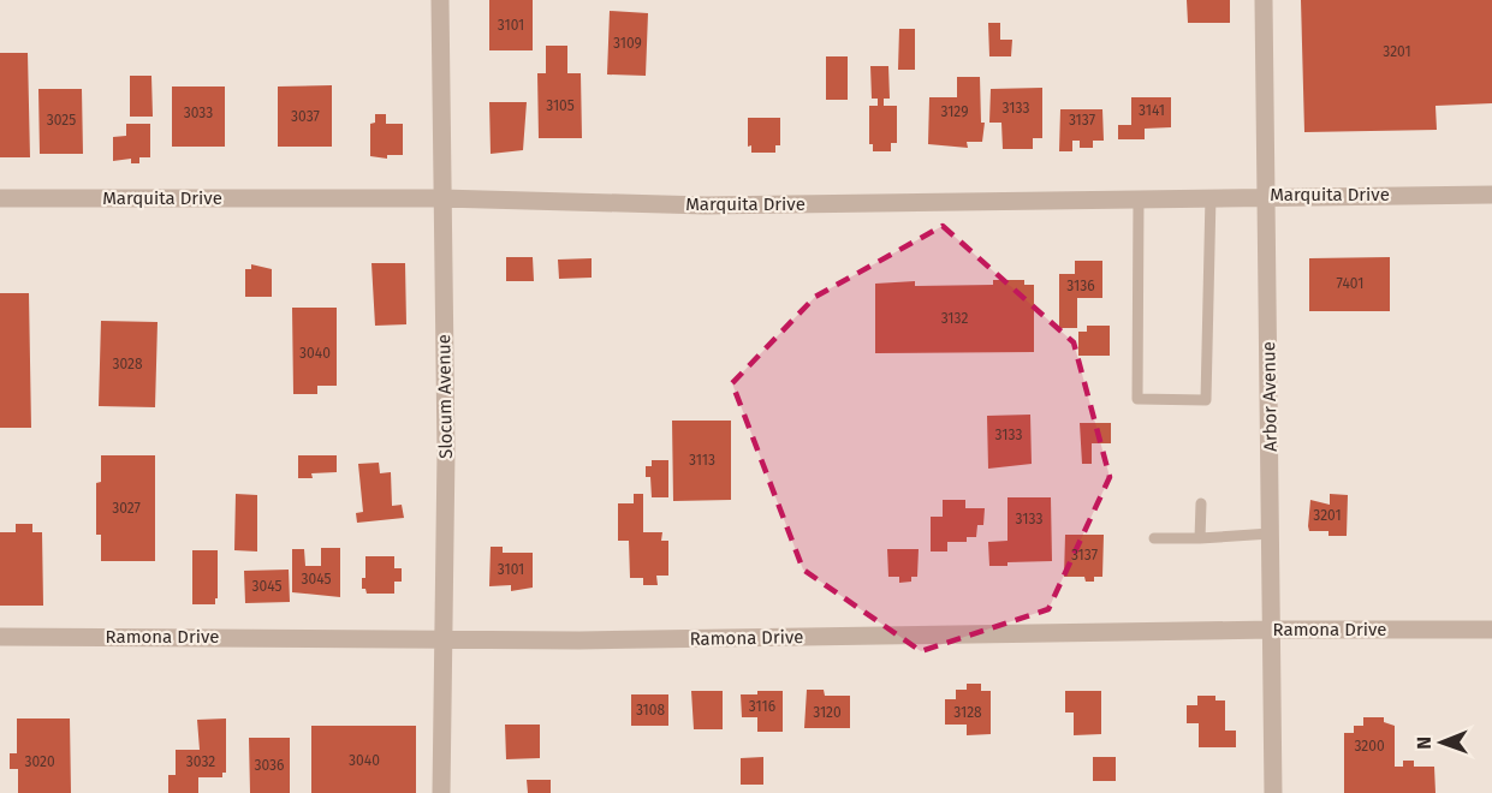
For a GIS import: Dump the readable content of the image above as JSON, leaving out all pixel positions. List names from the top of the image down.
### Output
{
  "streets": {
    "street": [
      "Marquita Drive",
      "Slocum Avenue",
      "Arbor Avenue",
      "Ramona Drive"
    ]
  },
  "crossings": [
    ["Marquita Drive", "Slocum Avenue"],
    ["Marquita Drive", "Arbor Avenue"],
    ["Slocum Avenue", "Ramona Drive"],
    ["Arbor Avenue", "Ramona Drive"]
  ],
  "house_numbers": [
    "3101",
    "3109",
    "3201",
    "3105",
    "3133",
    "3141",
    "3129",
    "3033",
    "3037",
    "3025",
    "3137",
    "7401",
    "3136",
    "3132",
    "3040",
    "3028",
    "3133",
    "3113",
    "3027",
    "3201",
    "3133",
    "3137",
    "3101",
    "3045",
    "3045",
    "3116",
    "3108",
    "3120",
    "3128",
    "3200",
    "3040",
    "3020",
    "3032",
    "3036"
  ],
  "north": "left"
}
